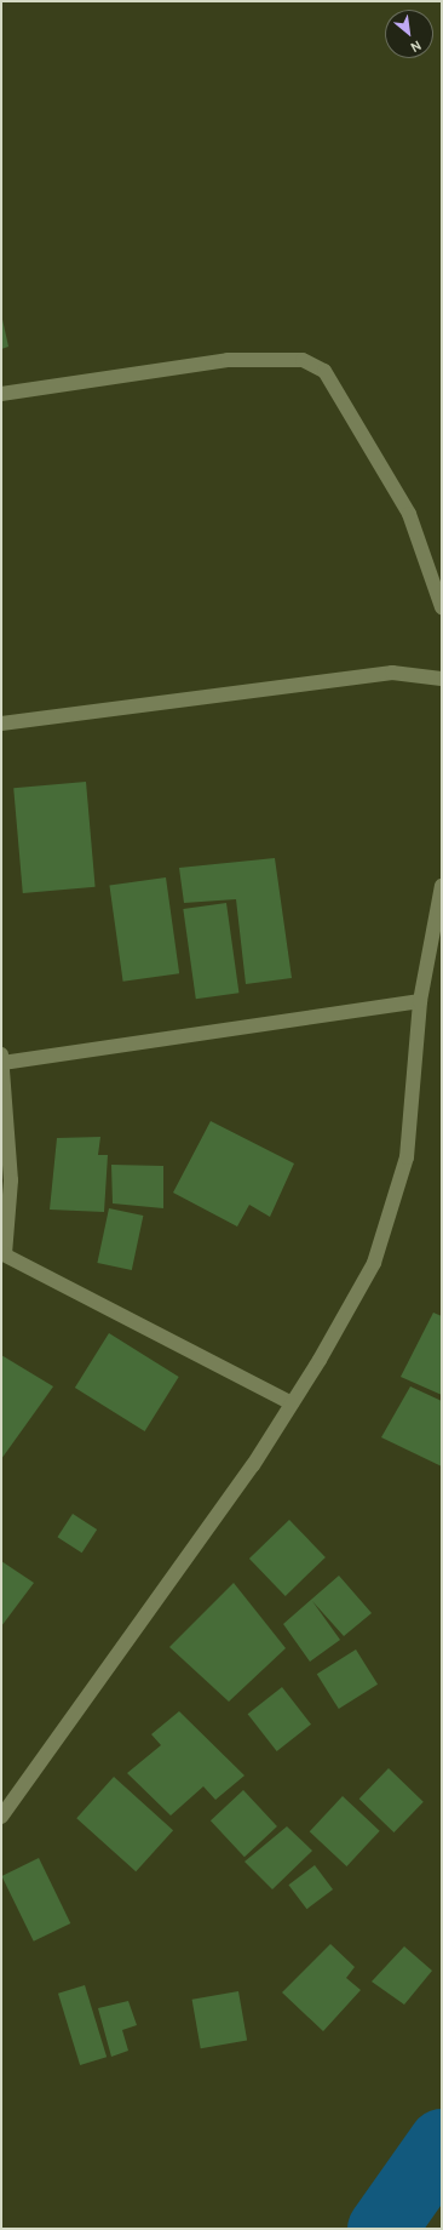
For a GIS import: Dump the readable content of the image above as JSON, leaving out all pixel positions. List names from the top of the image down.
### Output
{
  "north": "bottom right"
}
